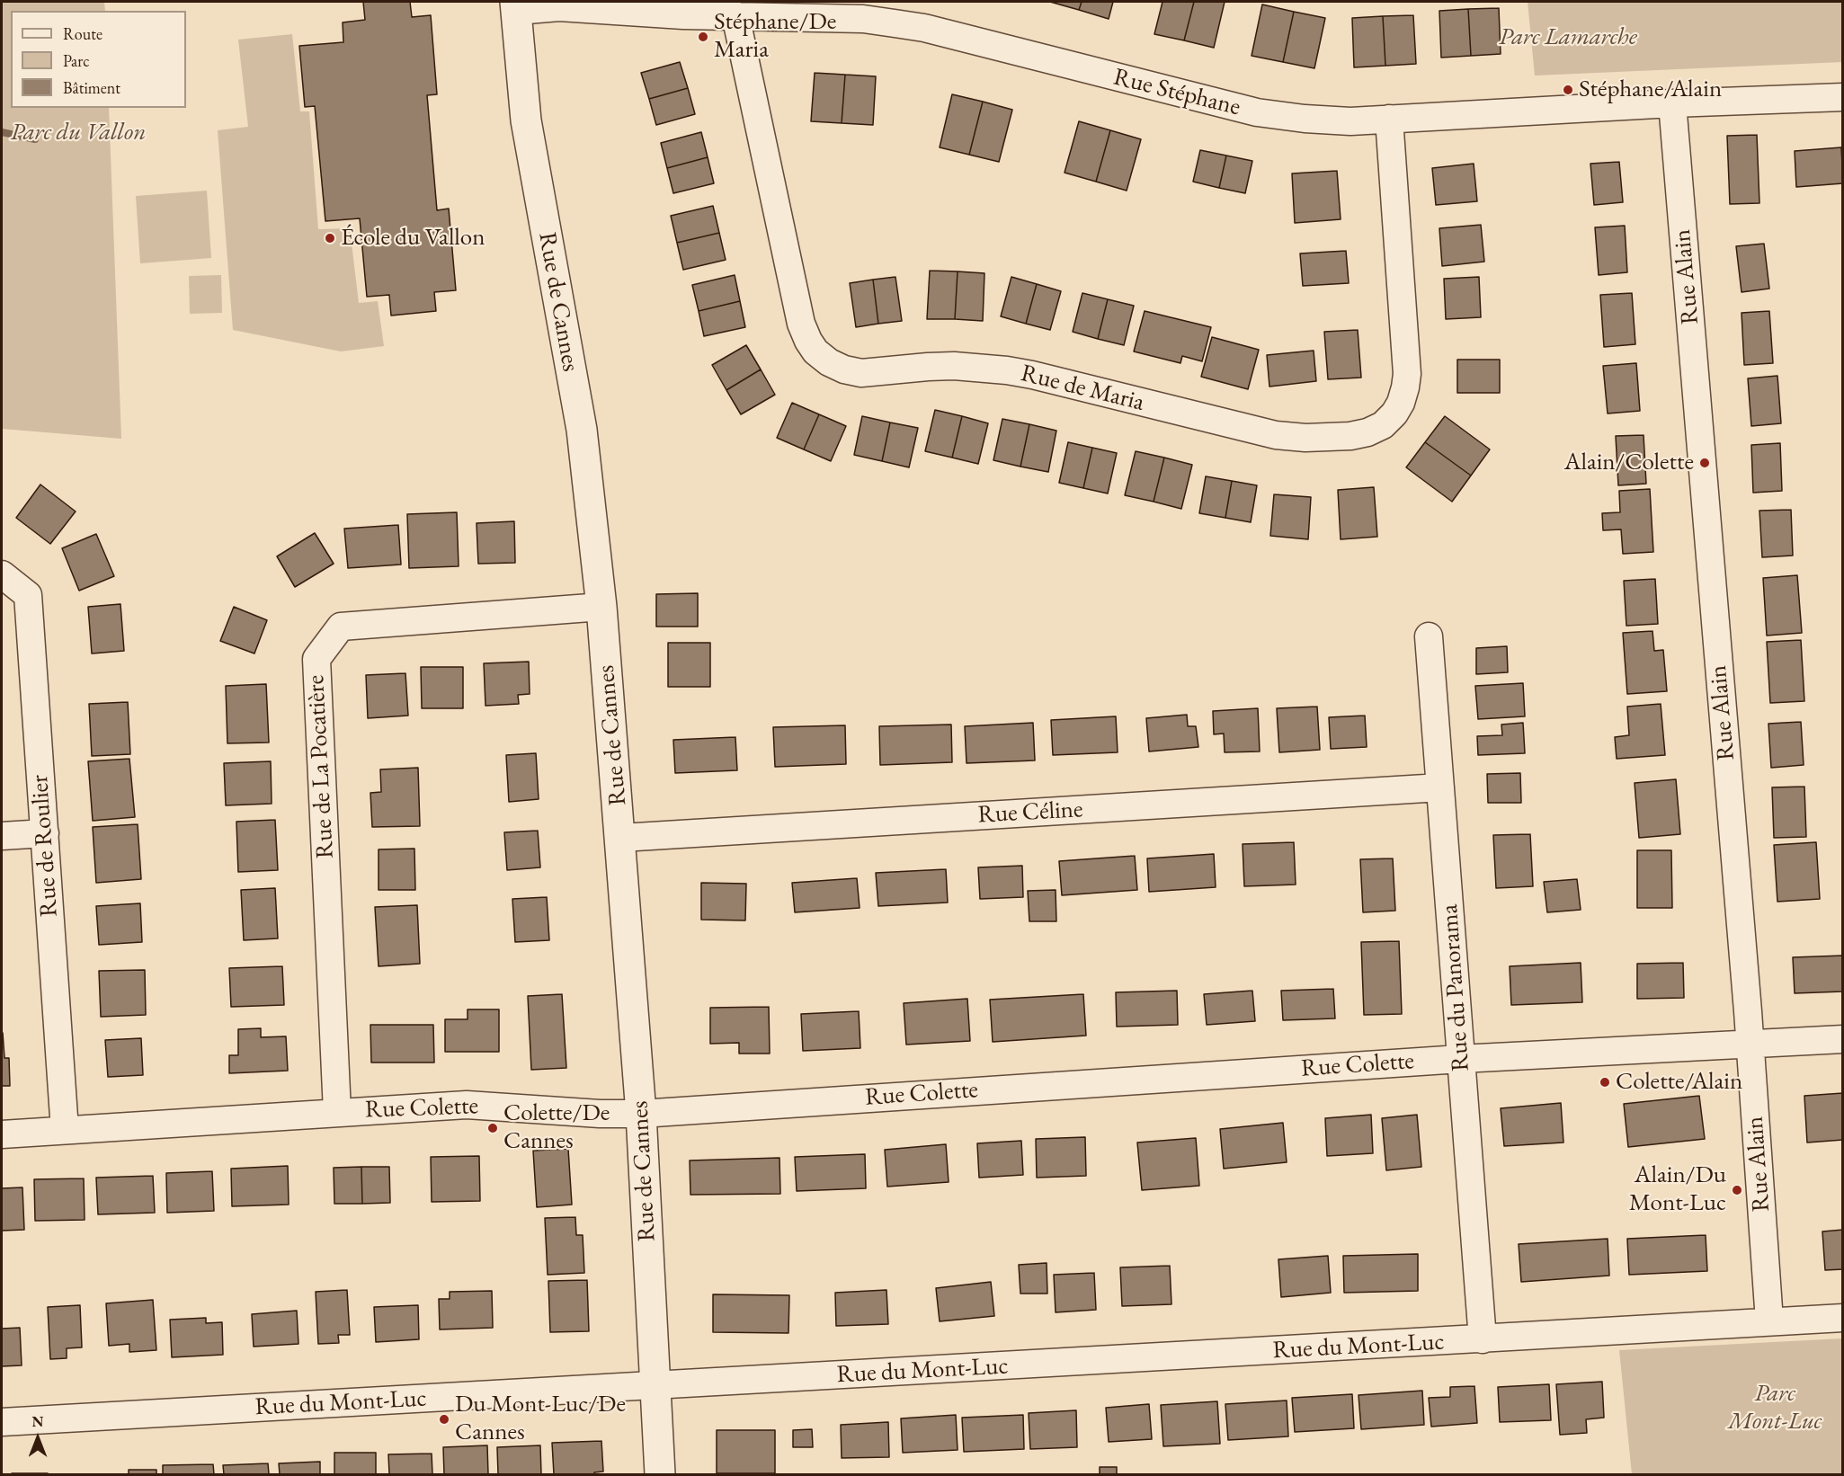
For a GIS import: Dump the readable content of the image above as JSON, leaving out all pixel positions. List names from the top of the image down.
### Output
{
  "streets": {
    "street": [
      "Rue Stéphane",
      "Rue Alain",
      "Rue de Cannes",
      "Rue de Maria",
      "Rue de La Pocatière",
      "Rue Céline",
      "Rue de Roulier",
      "Rue du Panorama",
      "Rue Colette",
      "Rue du Mont-Luc"
    ]
  },
  "crossings": [
    ["Rue Stéphane", "Rue Alain"],
    ["Rue Stéphane", "Rue de Cannes"],
    ["Rue Stéphane", "Rue de Maria"],
    ["Rue Alain", "Rue Colette"],
    ["Rue Alain", "Rue du Mont-Luc"],
    ["Rue de Cannes", "Rue de La Pocatière"],
    ["Rue de Cannes", "Rue Céline"],
    ["Rue de Cannes", "Rue Colette"],
    ["Rue de Cannes", "Rue du Mont-Luc"],
    ["Rue de La Pocatière", "Rue Colette"],
    ["Rue Céline", "Rue du Panorama"],
    ["Rue de Roulier", "Rue Colette"],
    ["Rue du Panorama", "Rue Colette"],
    ["Rue du Panorama", "Rue du Mont-Luc"]
  ],
  "parks": ["Parc Lamarche", "Parc du Vallon", "Parc Mont-Luc"],
  "places": [
    "Stéphane/De Maria",
    "Stéphane/Alain",
    "École du Vallon",
    "Alain/Colette",
    "Colette/Alain",
    "Colette/De Cannes",
    "Alain/Du Mont-Luc",
    "Du Mont-Luc/De Cannes"
  ],
  "legend": ["Route", "Parc", "Bâtiment"],
  "north": "top"
}
